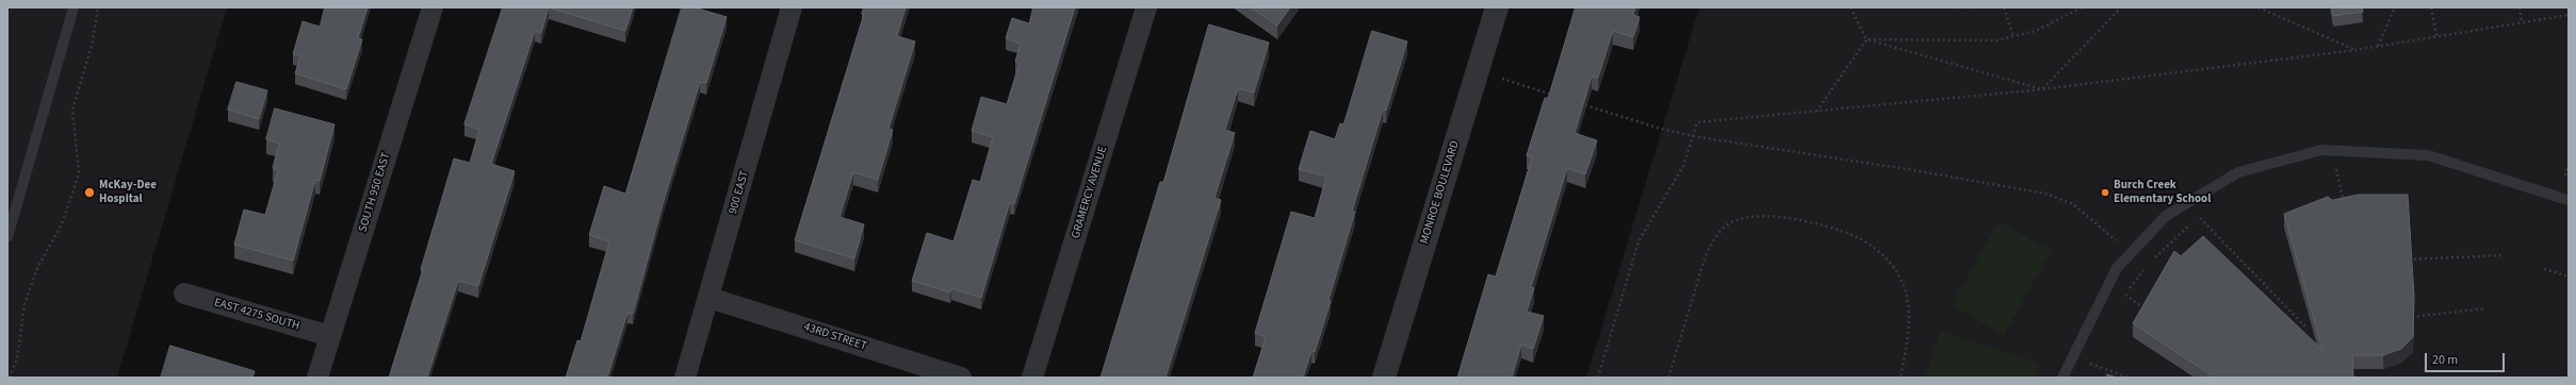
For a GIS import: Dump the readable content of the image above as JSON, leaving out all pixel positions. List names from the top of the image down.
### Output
{
  "streets": {
    "street": [
      "SOUTH 950 EAST",
      "900 EAST",
      "GRAMERCY AVENUE",
      "MONROE BOULEVARD",
      "EAST 4275 SOUTH",
      "43RD STREET"
    ]
  },
  "crossings": [
    ["SOUTH 950 EAST", "EAST 4275 SOUTH"],
    ["900 EAST", "43RD STREET"]
  ],
  "places": ["McKay-Dee Hospital", "Burch Creek Elementary School"],
  "scale_bar": "20 m"
}
